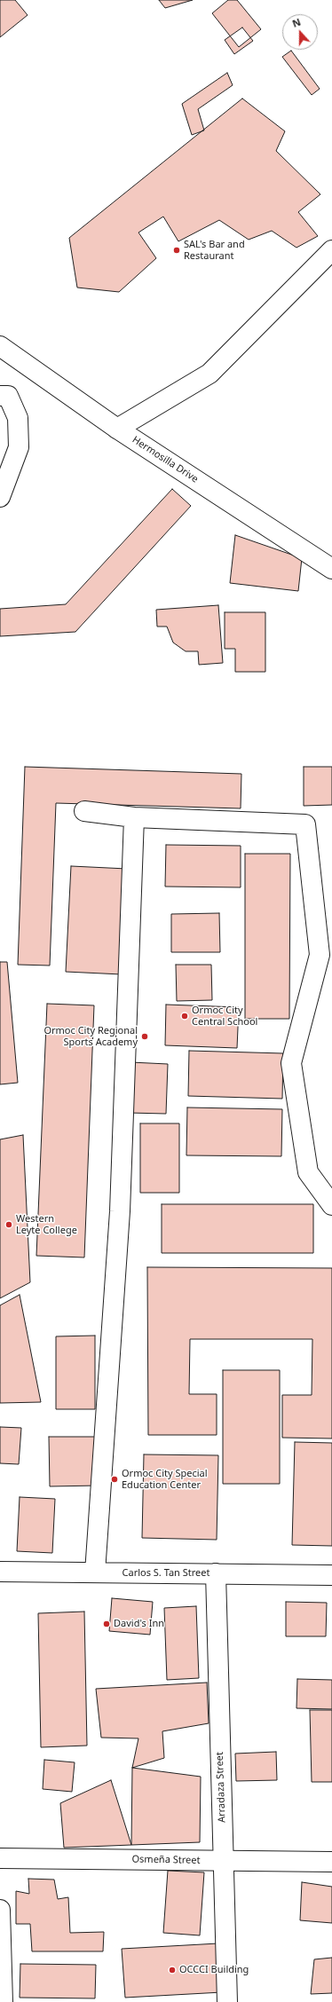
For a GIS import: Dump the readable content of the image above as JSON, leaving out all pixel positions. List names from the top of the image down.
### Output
{
  "streets": {
    "street": [
      "Hermosilla Drive",
      "Carlos S. Tan Street",
      "Arradaza Street",
      "Osmeña Street"
    ]
  },
  "crossings": [
    ["Carlos S. Tan Street", "Arradaza Street"],
    ["Arradaza Street", "Osmeña Street"]
  ],
  "places": [
    "SAL's Bar and Restaurant",
    "Ormoc City Central School",
    "Ormoc City Regional Sports Academy",
    "Western Leyte College",
    "Ormoc City Special Education Center",
    "David's Inn",
    "OCCCI Building"
  ],
  "north": "top"
}
